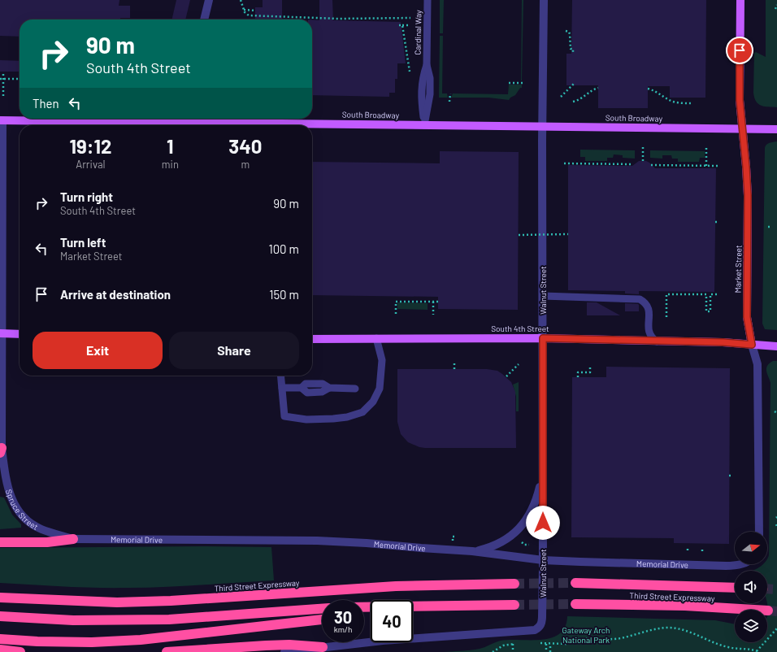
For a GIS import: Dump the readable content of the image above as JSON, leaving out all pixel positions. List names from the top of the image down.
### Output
{
  "streets": {
    "highway": ["Third Street Expressway"],
    "main road": ["South Broadway", "Market Street", "South 4th Street"],
    "street": ["Walnut Street", "Spruce Street", "Memorial Drive"],
    "lane": ["Cardinal Way"]
  },
  "crossings": [
    ["Cardinal Way", "South Broadway"],
    ["South Broadway", "Market Street"],
    ["South Broadway", "Walnut Street"],
    ["South Broadway", "Spruce Street"],
    ["Market Street", "South 4th Street"],
    ["Walnut Street", "South 4th Street"],
    ["Walnut Street", "Memorial Drive"],
    ["Spruce Street", "Memorial Drive"]
  ],
  "parks": ["Gateway Arch National Park"],
  "north": "right",
  "page": {
    "turn": ["90 m", "South 4th Street"],
    "then": "Then",
    "eta": [
      "19:12",
      "Arrival",
      "1",
      "min",
      "340",
      "m"
    ],
    "list": [
      {
        "name": "Turn right",
        "note": "South 4th Street",
        "value": "90 m"
      },
      {
        "name": "Turn left",
        "note": "Market Street",
        "value": "100 m"
      },
      {
        "name": "Arrive at destination",
        "value": "150 m"
      }
    ],
    "buttons": ["Exit", "Share"],
    "speed": "30 km/h",
    "limit": "40"
  }
}
